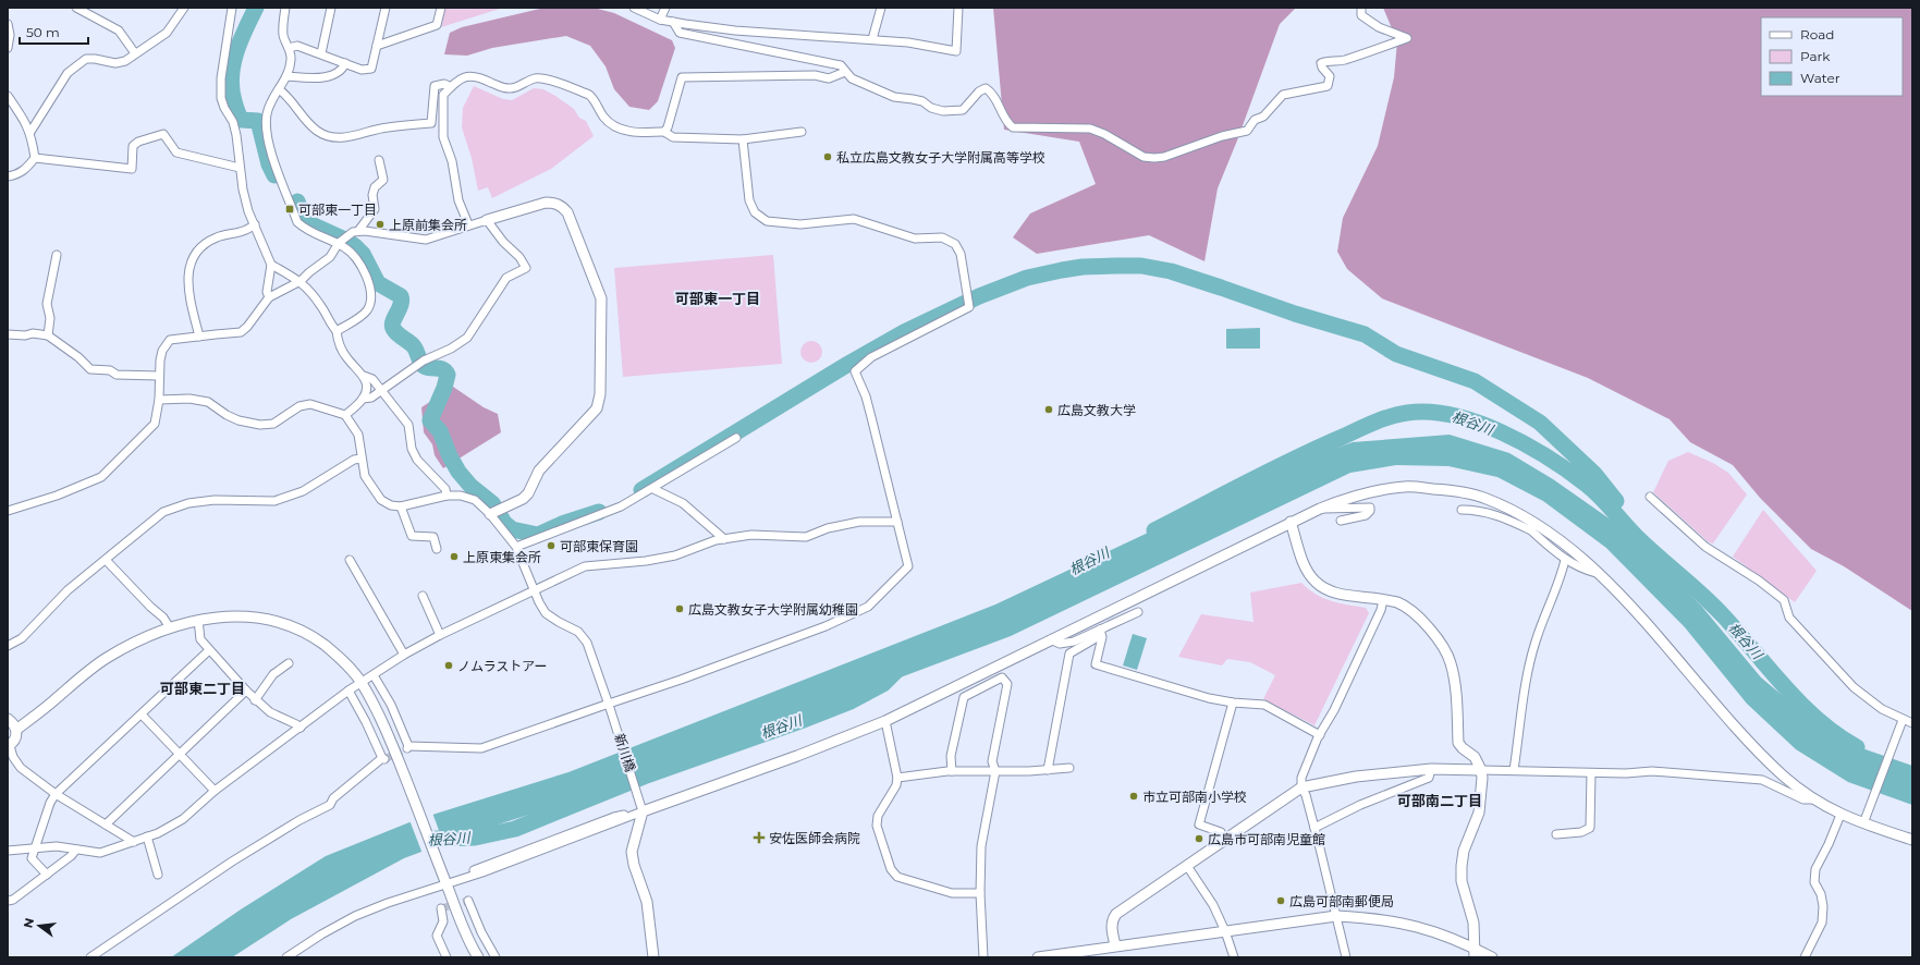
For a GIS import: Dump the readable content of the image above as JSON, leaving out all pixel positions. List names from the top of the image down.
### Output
{
  "streets": {
    "street": ["新川橋"]
  },
  "districts": ["可部東一丁目", "可部東二丁目", "可部南二丁目"],
  "water": ["根谷川"],
  "places": {
    "other": [
      "私立広島文教女子大学附属高等学校",
      "上原前集会所",
      "広島文教大学",
      "可部東保育園",
      "上原東集会所",
      "広島文教女子大学附属幼稚園",
      "ノムラストアー",
      "市立可部南小学校",
      "広島市可部南児童館",
      "広島可部南郵便局"
    ],
    "transit": ["可部東一丁目"],
    "health": ["安佐医師会病院"]
  },
  "legend": ["Road", "Park", "Water"],
  "scale_bar": "50 m",
  "north": "left"
}
